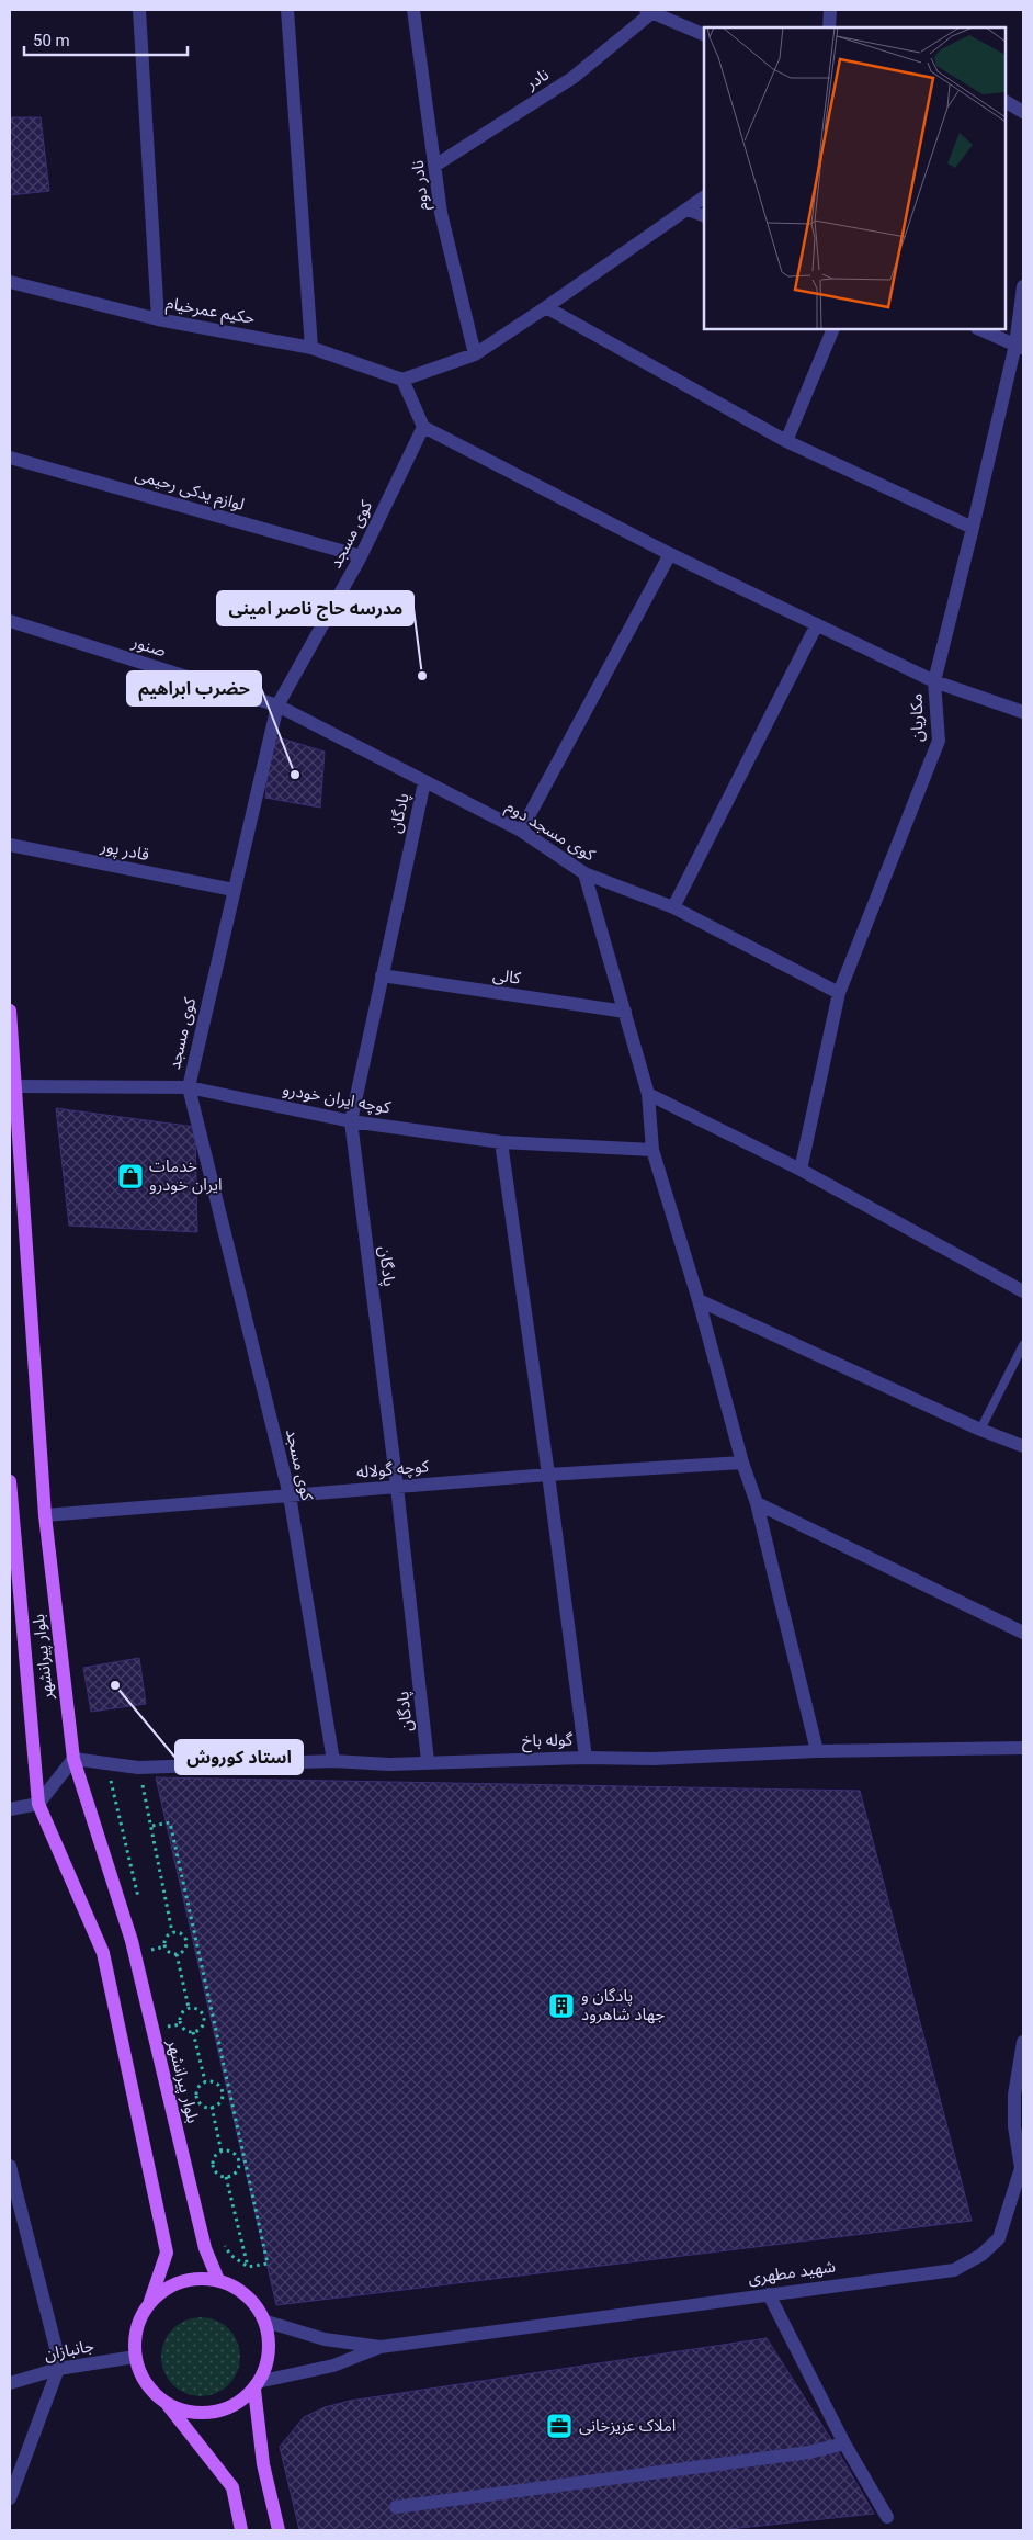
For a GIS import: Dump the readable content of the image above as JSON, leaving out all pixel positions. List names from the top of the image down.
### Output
{
  "streets": {
    "main road": ["بلوار پیرانشهر"],
    "street": [
      "نادر",
      "نادر دوم",
      "حکیم عمرخیام",
      "لوازم یدکی رحیمی",
      "کوی مسجد",
      "صنور",
      "مکاریان",
      "پادگان",
      "کوی مسجد دوم",
      "قادر پور",
      "کالی",
      "کوچه ایران خودرو",
      "کوچه گولاله",
      "گوله باخ",
      "شهید مطهری",
      "جانبازان"
    ]
  },
  "crossings": [
    ["نادر", "نادر دوم"],
    ["لوازم یدکی رحیمی", "کوی مسجد"],
    ["کوی مسجد", "صنور"],
    ["کوی مسجد", "کوی مسجد دوم"],
    ["کوی مسجد", "قادر پور"],
    ["کوی مسجد", "کوچه ایران خودرو"],
    ["کوی مسجد", "کوچه گولاله"],
    ["کوی مسجد", "گوله باخ"],
    ["صنور", "کوی مسجد دوم"],
    ["مکاریان", "کوی مسجد دوم"],
    ["پادگان", "کوی مسجد دوم"],
    ["پادگان", "کالی"],
    ["پادگان", "کوچه ایران خودرو"],
    ["پادگان", "کوچه گولاله"],
    ["پادگان", "گوله باخ"],
    ["کوچه ایران خودرو", "بلوار پیرانشهر"],
    ["کوچه گولاله", "بلوار پیرانشهر"],
    ["بلوار پیرانشهر", "گوله باخ"],
    ["بلوار پیرانشهر", "جانبازان"]
  ],
  "places": {
    "other": ["مدرسه حاج ناصر امینی", "حضرب ابراهیم", "استاد کوروش"],
    "shop": ["خدمات ایران خودرو"],
    "building": ["پادگان و جهاد شاهرود"],
    "office": ["املاک عزیزخانی"]
  },
  "scale_bar": "50 m"
}
